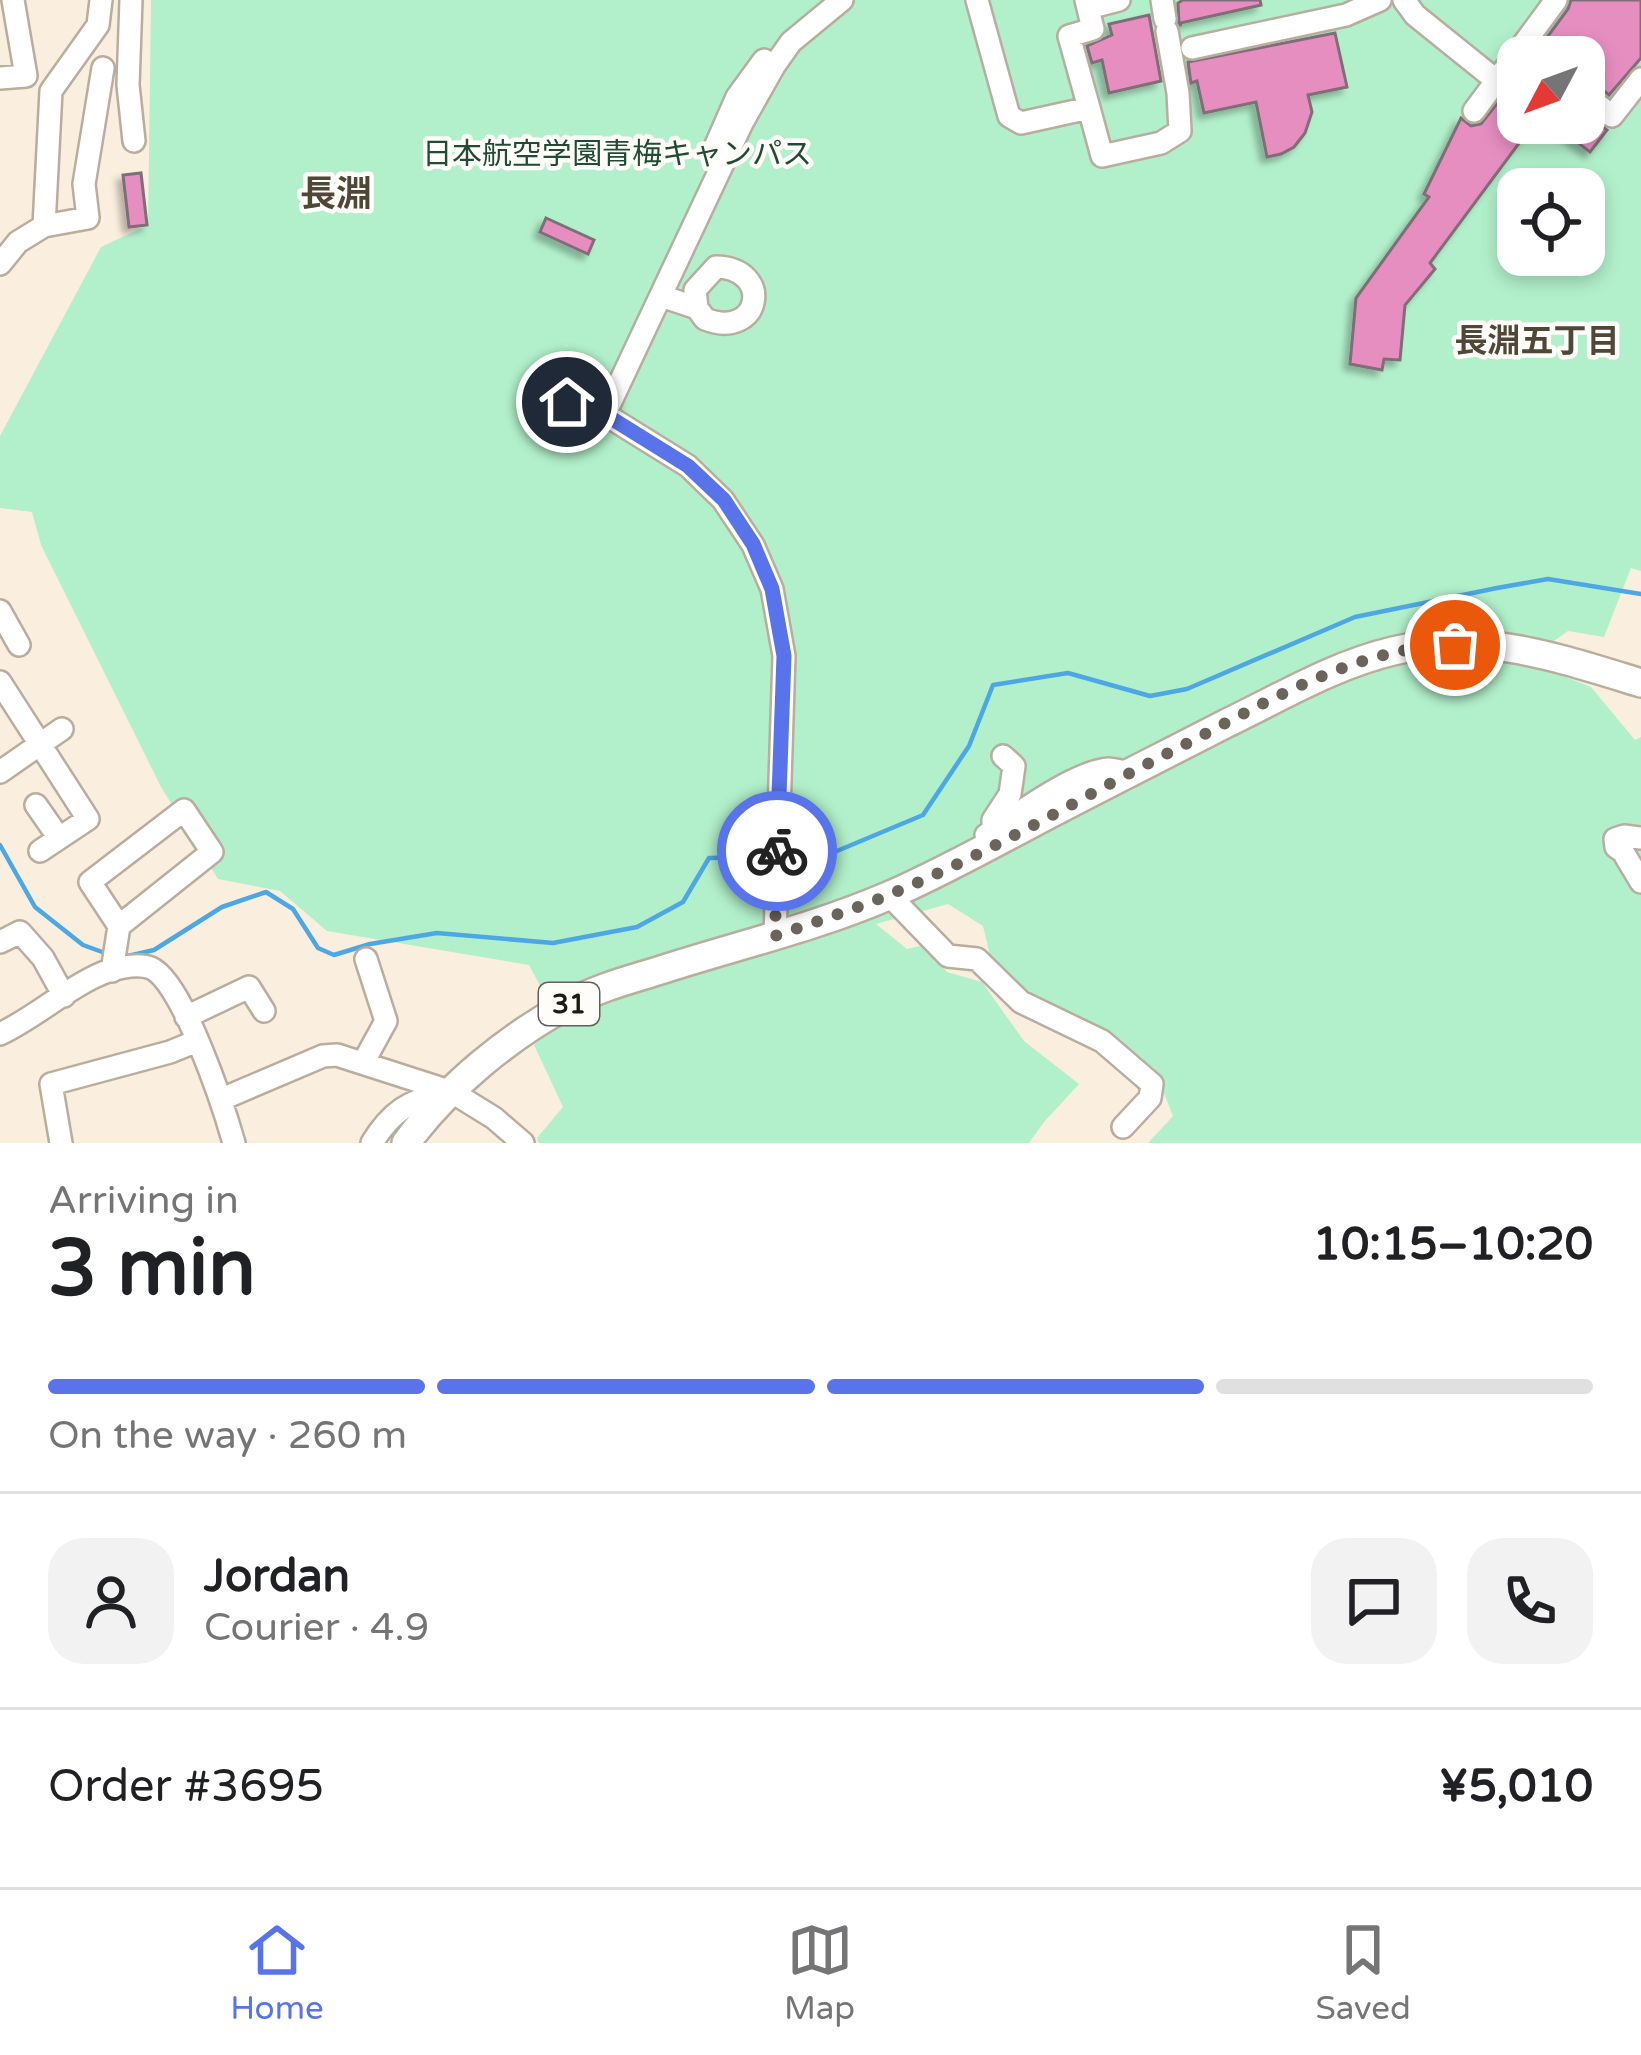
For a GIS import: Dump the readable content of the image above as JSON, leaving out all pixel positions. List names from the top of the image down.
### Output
{
  "streets": {
    "main road": ["31"]
  },
  "districts": ["長淵", "長淵五丁目"],
  "parks": ["日本航空学園青梅キャンパス"],
  "north": "bottom left",
  "page": {
    "heading": ["3 min", "Arriving in", "10:15–10:20"],
    "panel": [
      "Jordan",
      "Courier · 4.9",
      "Order #3695",
      "¥5,010"
    ],
    "bar": "On the way · 260 m",
    "tabs": ["Home", "Map", "Saved"]
  }
}
